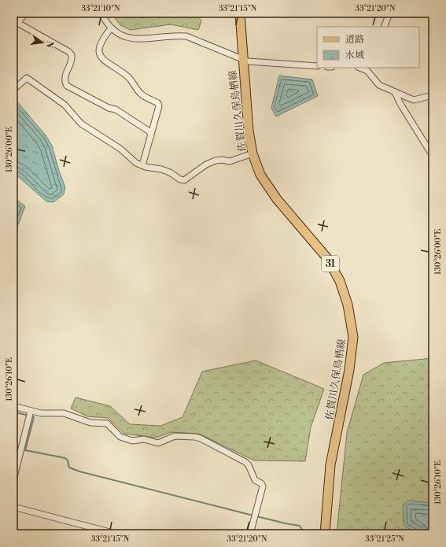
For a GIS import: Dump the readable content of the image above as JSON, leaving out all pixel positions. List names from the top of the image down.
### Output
{
  "streets": {
    "main road": ["佐賀川久保鳥栖線", "31"]
  },
  "legend": ["道路", "水域"],
  "north": "right",
  "coordinates": [
    "33°21'10\"N",
    "33°21'15\"N",
    "33°21'20\"N",
    "130°26'00\"E",
    "130°26'10\"E",
    "33°21'25\"N"
  ]
}
